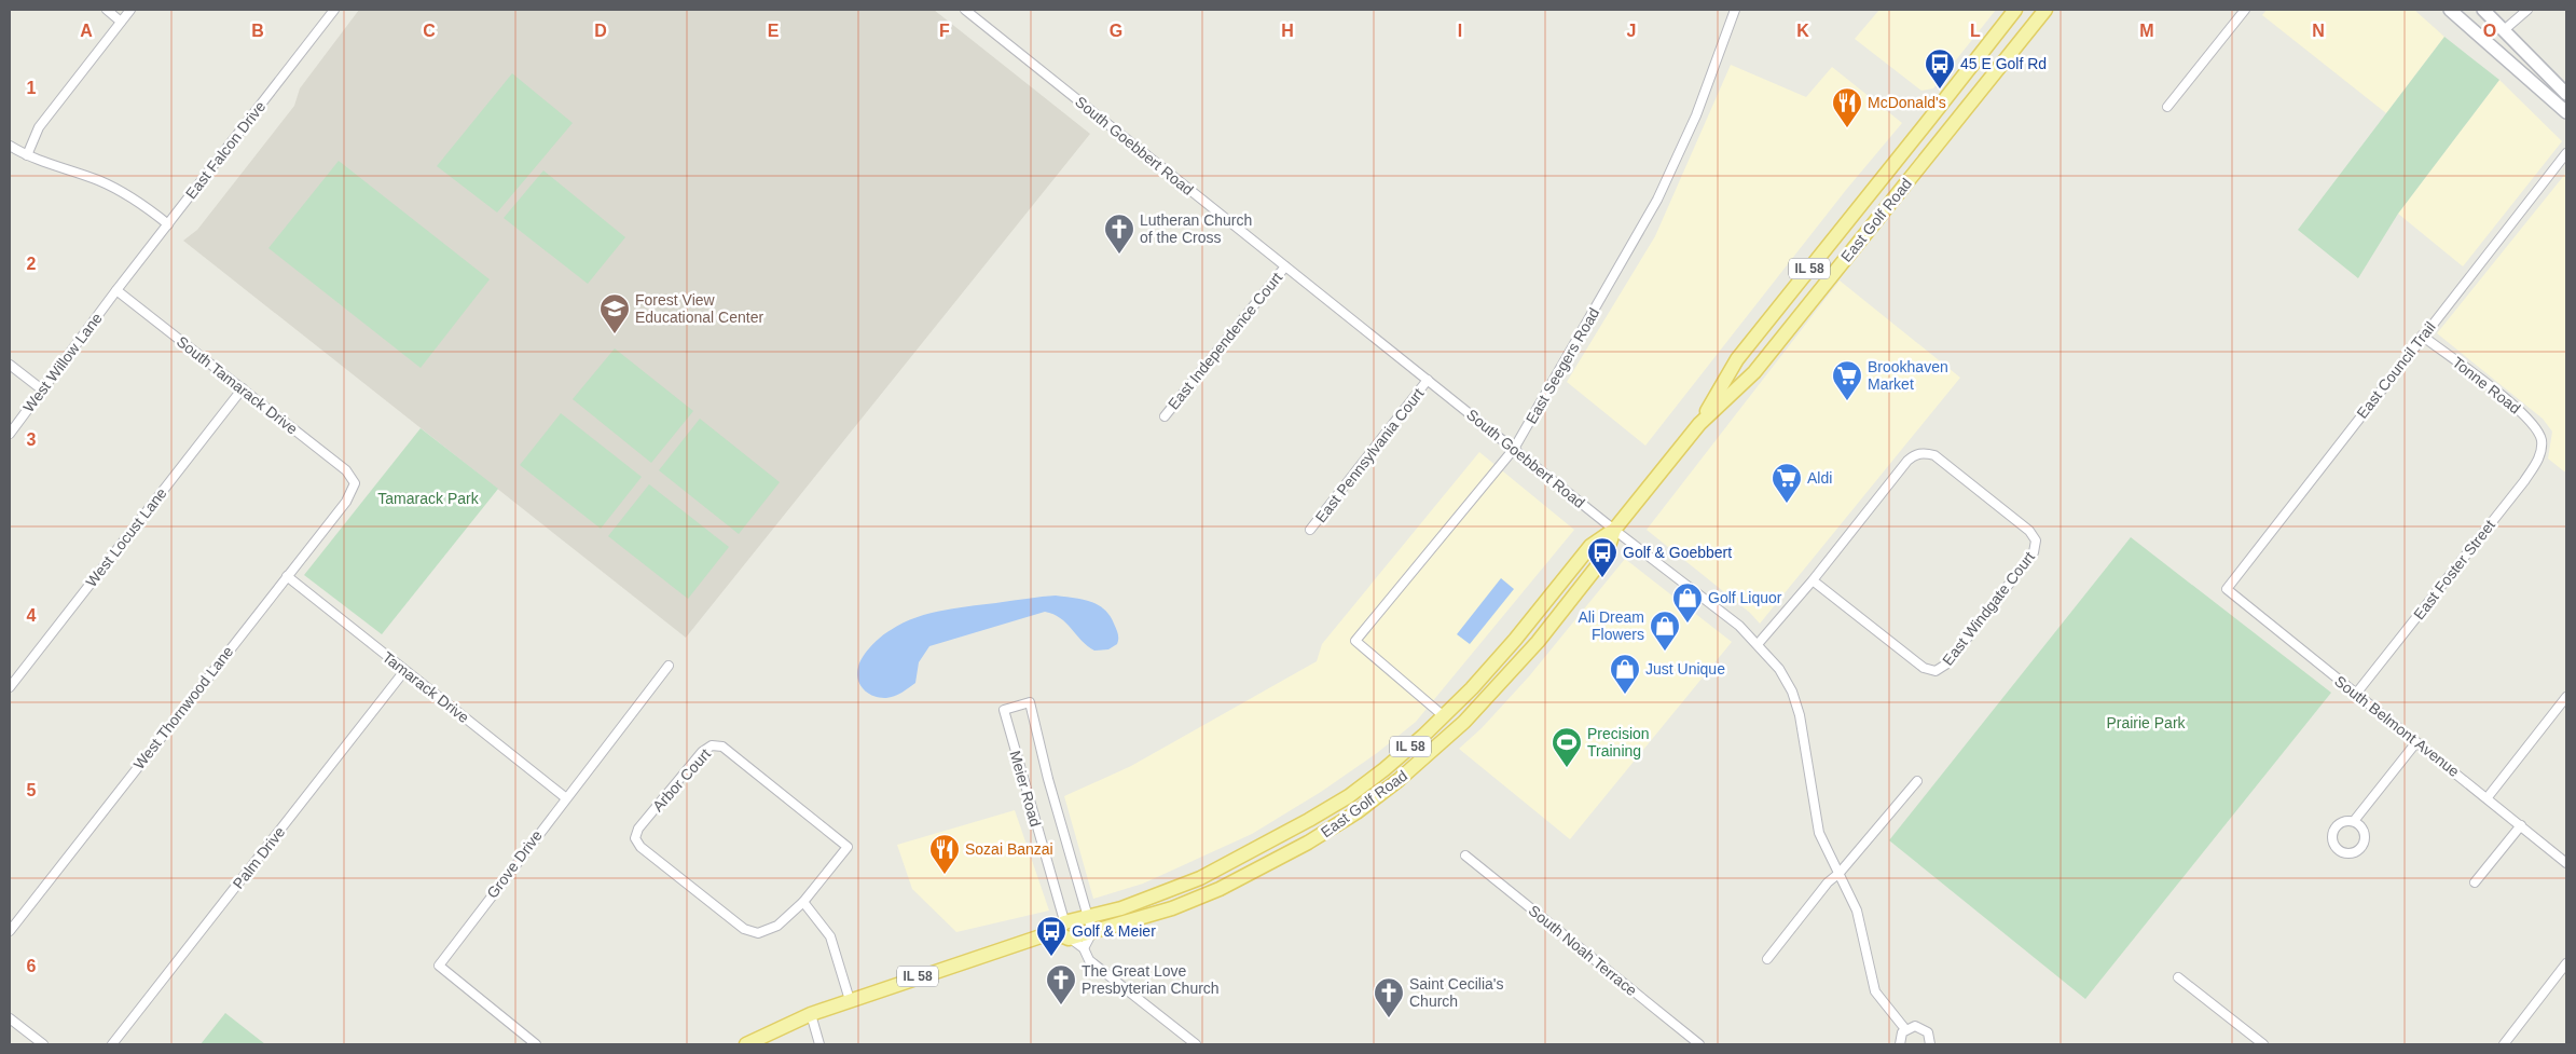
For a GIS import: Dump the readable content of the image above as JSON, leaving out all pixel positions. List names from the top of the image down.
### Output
{
  "streets": {
    "main road": ["East Golf Road", "IL 58"],
    "street": [
      "South Goebbert Road",
      "East Falcon Drive",
      "East Independence Court",
      "West Willow Lane",
      "East Seegers Road",
      "East Council Trail",
      "South Tamarack Drive",
      "Tonne Road",
      "East Pennsylvania Court",
      "West Locust Lane",
      "East Foster Street",
      "East Windgate Court",
      "Tamarack Drive",
      "West Thornwood Lane",
      "South Belmont Avenue",
      "Arbor Court",
      "Meier Road",
      "Palm Drive",
      "Grove Drive",
      "South Noah Terrace"
    ]
  },
  "crossings": [
    ["South Goebbert Road", "East Golf Road"],
    ["South Goebbert Road", "East Independence Court"],
    ["South Goebbert Road", "East Seegers Road"],
    ["South Goebbert Road", "East Pennsylvania Court"],
    ["South Goebbert Road", "East Windgate Court"],
    ["East Falcon Drive", "West Willow Lane"],
    ["East Falcon Drive", "South Tamarack Drive"],
    ["East Golf Road", "IL 58"],
    ["East Golf Road", "East Seegers Road"],
    ["East Golf Road", "Meier Road"],
    ["West Willow Lane", "South Tamarack Drive"],
    ["East Council Trail", "Tonne Road"],
    ["East Council Trail", "South Belmont Avenue"],
    ["South Tamarack Drive", "West Locust Lane"],
    ["South Tamarack Drive", "West Thornwood Lane"],
    ["Tonne Road", "East Foster Street"],
    ["East Foster Street", "South Belmont Avenue"],
    ["Tamarack Drive", "West Thornwood Lane"],
    ["Tamarack Drive", "Palm Drive"],
    ["Tamarack Drive", "Grove Drive"]
  ],
  "parks": ["Tamarack Park", "Prairie Park"],
  "places": {
    "bus stop": ["45 E Golf Rd", "Golf & Goebbert", "Golf & Meier"],
    "restaurant": ["McDonald's", "Sozai Banzai"],
    "church": ["Lutheran Church of the Cross", "The Great Love Presbyterian Church", "Saint Cecilia's Church"],
    "school or university": ["Forest View Educational Center"],
    "supermarket": ["Brookhaven Market", "Aldi"],
    "shop": ["Golf Liquor", "Ali Dream Flowers", "Just Unique"],
    "sports": ["Precision Training"]
  },
  "grid": {
    "columns": [
      "A",
      "B",
      "C",
      "D",
      "E",
      "F",
      "G",
      "H",
      "I",
      "J",
      "K",
      "L",
      "M",
      "N",
      "O"
    ],
    "rows": [
      "1",
      "2",
      "3",
      "4",
      "5",
      "6"
    ]
  }
}
